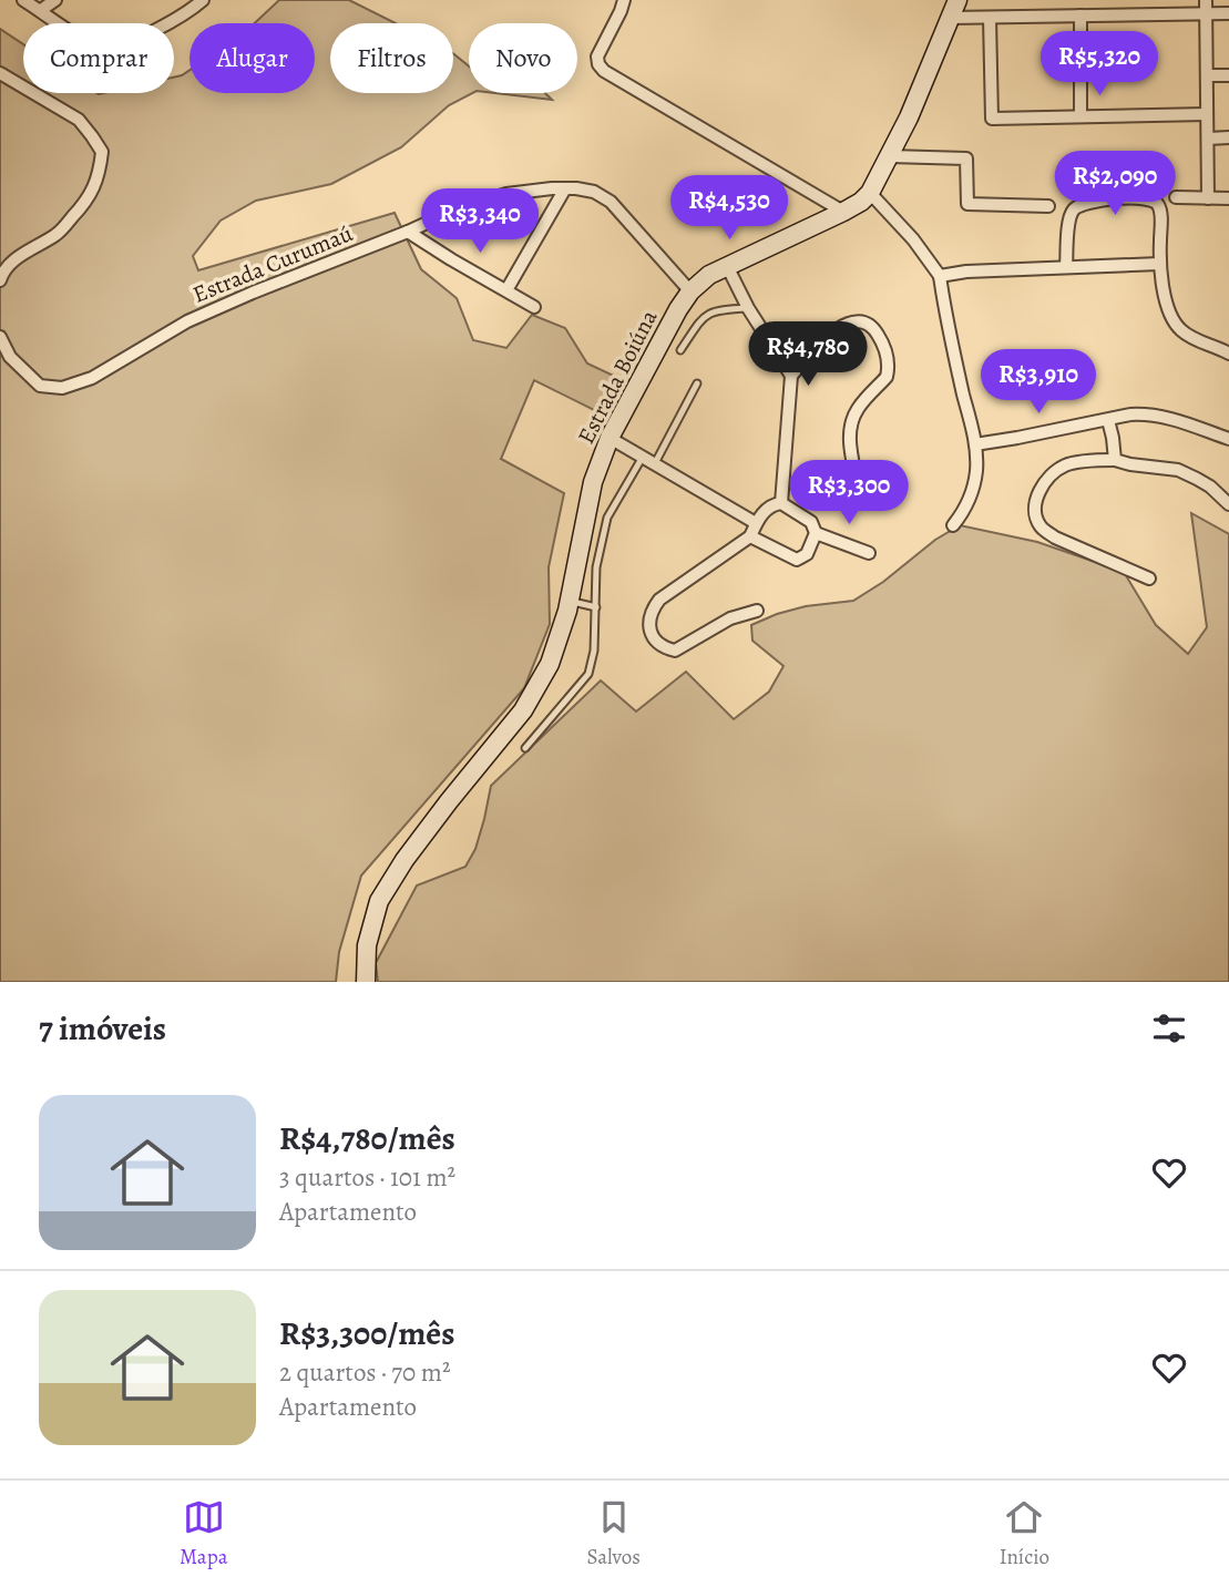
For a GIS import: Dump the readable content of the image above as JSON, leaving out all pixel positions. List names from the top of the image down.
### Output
{
  "streets": {
    "street": ["Estrada Curumaú", "Estrada Boiúna"]
  },
  "crossings": [
    ["Estrada Curumaú", "Estrada Boiúna"]
  ],
  "page": {
    "chip": [
      "Comprar",
      "Alugar",
      "Filtros",
      "Novo"
    ],
    "price": [
      "R$5,320",
      "R$2,090",
      "R$4,530",
      "R$3,340",
      "R$4,780",
      "R$3,910",
      "R$3,300"
    ],
    "heading": "7 imóveis",
    "list": [
      {
        "name": "R$4,780/mês",
        "note": "3 quartos · 101 m² · Apartamento"
      },
      {
        "name": "R$3,300/mês",
        "note": "2 quartos · 70 m² · Apartamento"
      }
    ],
    "tabs": ["Mapa", "Salvos", "Início"]
  }
}
